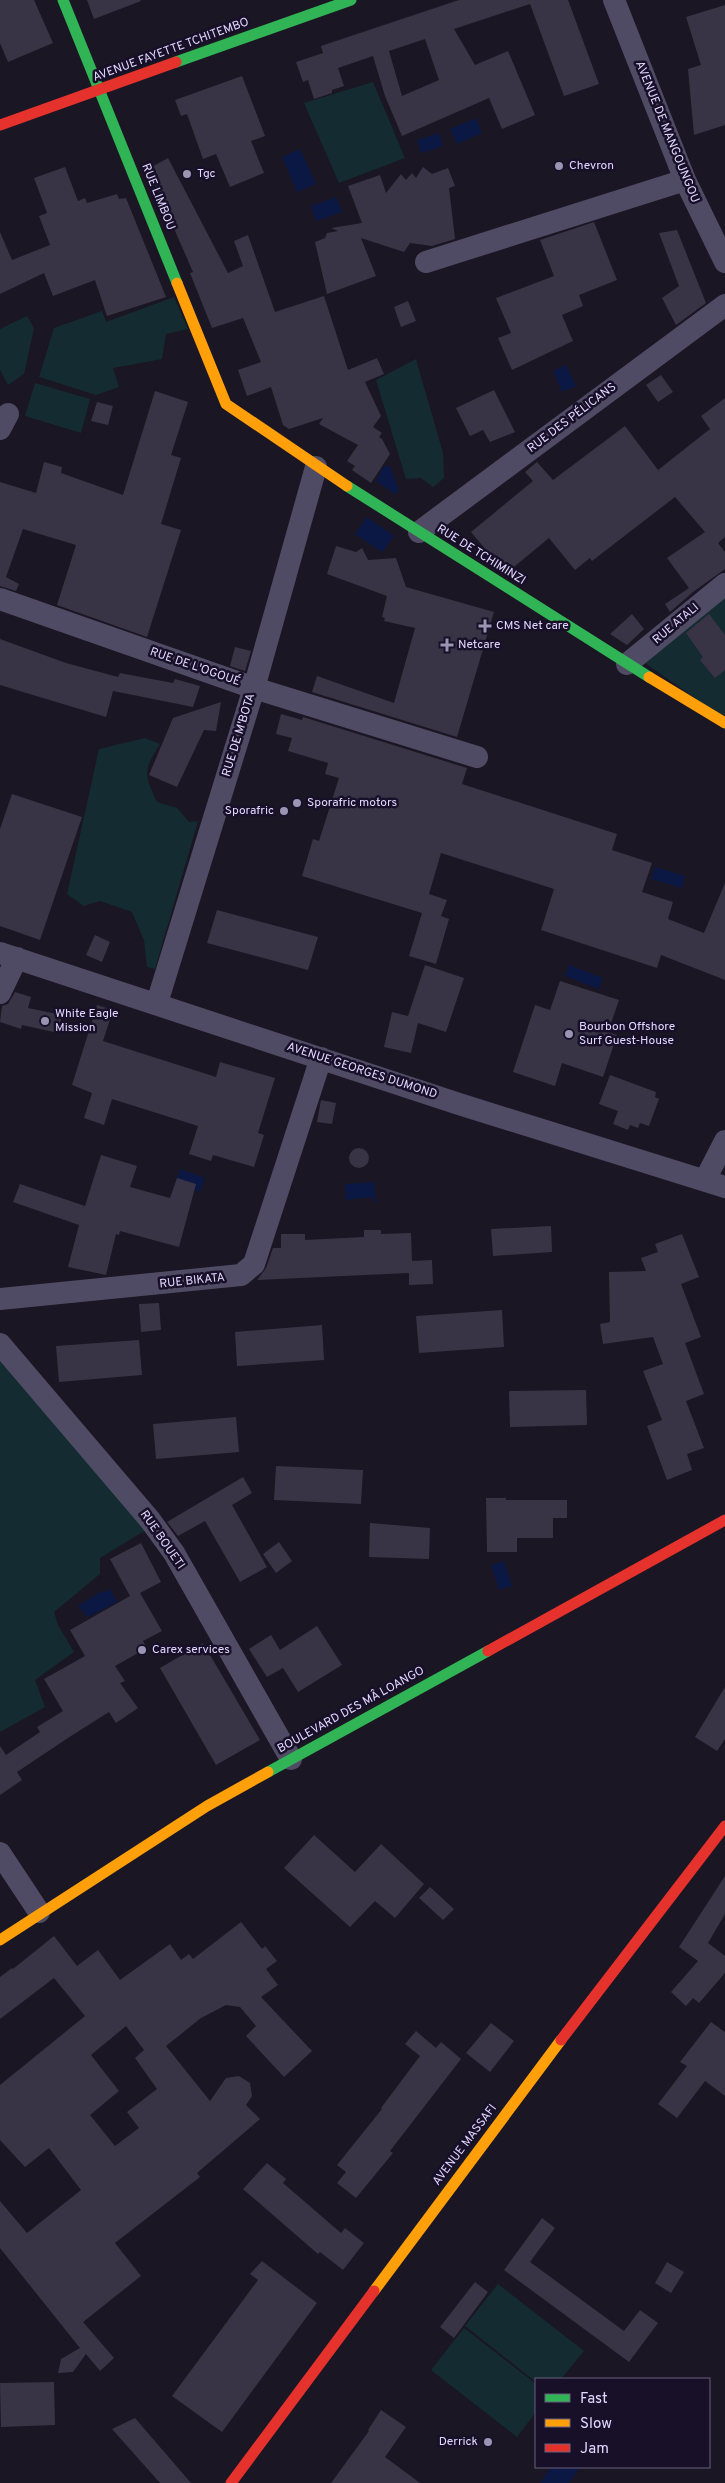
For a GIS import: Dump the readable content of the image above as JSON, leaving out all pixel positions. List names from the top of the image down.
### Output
{
  "streets": {
    "street": [
      "AVENUE FAYETTE TCHITEMBO",
      "AVENUE DE MANGOUNGOU",
      "RUE LIMBOU",
      "RUE DES PÉLICANS",
      "RUE DE TCHIMINZI",
      "RUE ATALI",
      "RUE DE L'OGOUÉ",
      "RUE DE M'BOTA",
      "AVENUE GEORGES DUMOND",
      "RUE BIKATA",
      "RUE BOUETI",
      "BOULEVARD DES MÂ LOANGO",
      "AVENUE MASSAFI"
    ]
  },
  "crossings": [
    ["AVENUE FAYETTE TCHITEMBO", "RUE LIMBOU"],
    ["RUE LIMBOU", "RUE DE TCHIMINZI"],
    ["RUE DES PÉLICANS", "RUE DE TCHIMINZI"],
    ["RUE DE TCHIMINZI", "RUE ATALI"],
    ["RUE DE TCHIMINZI", "RUE DE M'BOTA"],
    ["RUE DE L'OGOUÉ", "RUE DE M'BOTA"],
    ["RUE DE M'BOTA", "AVENUE GEORGES DUMOND"],
    ["AVENUE GEORGES DUMOND", "RUE BIKATA"],
    ["RUE BOUETI", "BOULEVARD DES MÂ LOANGO"]
  ],
  "places": {
    "other": [
      "Chevron",
      "Tgc",
      "Sporafric motors",
      "Sporafric",
      "White Eagle Mission",
      "Bourbon Offshore Surf Guest-House",
      "Carex services",
      "Derrick"
    ],
    "health": ["CMS Net care", "Netcare"]
  },
  "legend": ["Fast", "Slow", "Jam"]
}
